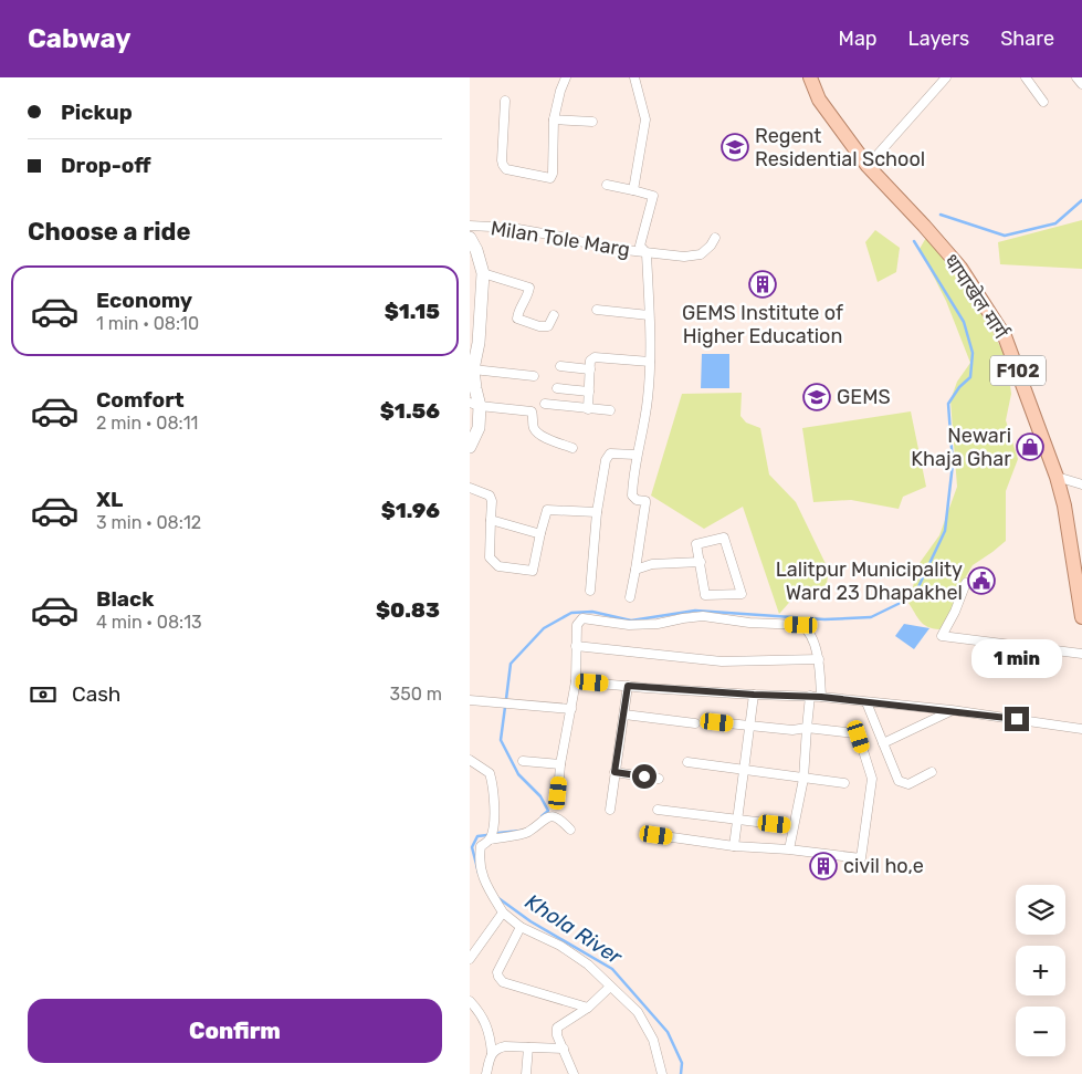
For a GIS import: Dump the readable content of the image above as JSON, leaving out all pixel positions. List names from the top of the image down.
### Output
{
  "streets": {
    "main road": ["धापाखेल मार्ग", "F102"],
    "street": ["Milan Tole Marg"]
  },
  "water": ["Khola River"],
  "places": {
    "school or university": ["Regent Residential School", "GEMS"],
    "building": ["GEMS Institute of Higher Education", "civil ho,e"],
    "shop": ["Newari Khaja Ghar"],
    "public building": ["Lalitpur Municipality Ward 23 Dhapakhel"]
  },
  "page": {
    "header": "Cabway",
    "nav": ["Map", "Layers", "Share"],
    "banner": ["Pickup", "Drop-off"],
    "heading": "Choose a ride",
    "list": [
      {
        "name": "Economy",
        "note": "1 min · 08:10",
        "value": "$1.15"
      },
      {
        "name": "Comfort",
        "note": "2 min · 08:11",
        "value": "$1.56"
      },
      {
        "name": "XL",
        "note": "3 min · 08:12",
        "value": "$1.96"
      },
      {
        "name": "Black",
        "note": "4 min · 08:13",
        "value": "$0.83"
      }
    ],
    "bubble": "1 min",
    "pay": ["Cash", "350 m"],
    "map_buttons": ["+", "−"],
    "buttons": "Confirm"
  }
}
